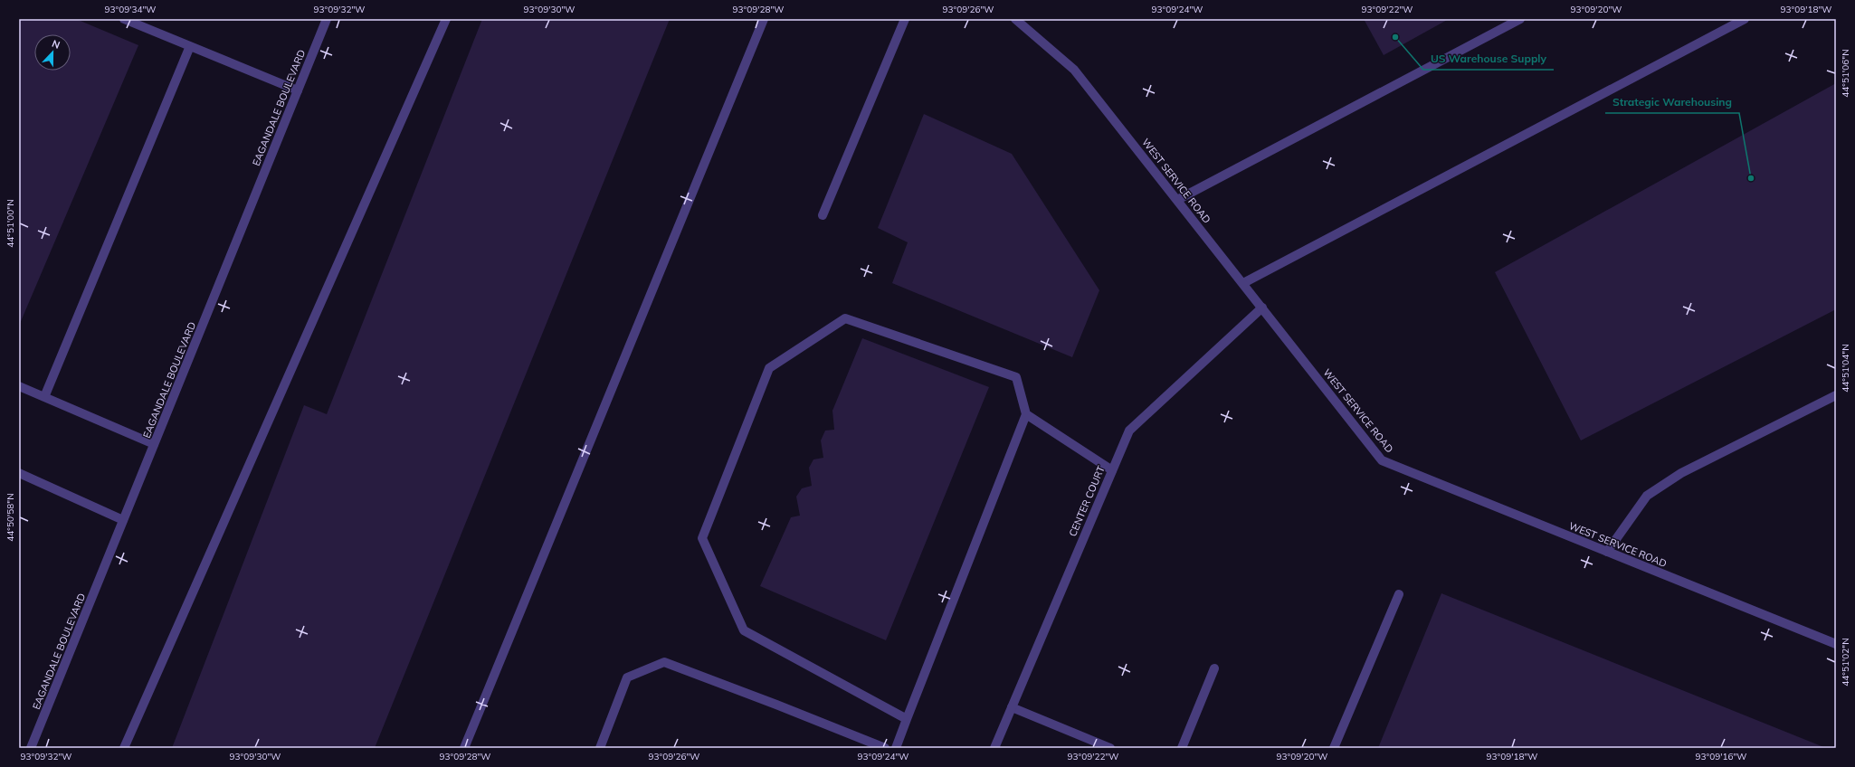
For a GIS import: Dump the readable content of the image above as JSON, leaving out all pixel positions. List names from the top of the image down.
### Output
{
  "streets": {
    "street": ["EAGANDALE BOULEVARD", "WEST SERVICE ROAD", "CENTER COURT"]
  },
  "crossings": [
    ["WEST SERVICE ROAD", "CENTER COURT"]
  ],
  "places": ["US Warehouse Supply", "Strategic Warehousing"],
  "north": "top",
  "coordinates": [
    "93°09'34\"W",
    "93°09'32\"W",
    "93°09'30\"W",
    "93°09'28\"W",
    "93°09'26\"W",
    "93°09'24\"W",
    "93°09'22\"W",
    "93°09'20\"W",
    "93°09'18\"W",
    "44°51'06\"N",
    "44°51'00\"N",
    "44°51'04\"N",
    "44°50'58\"N",
    "44°51'02\"N",
    "93°09'16\"W"
  ]
}
